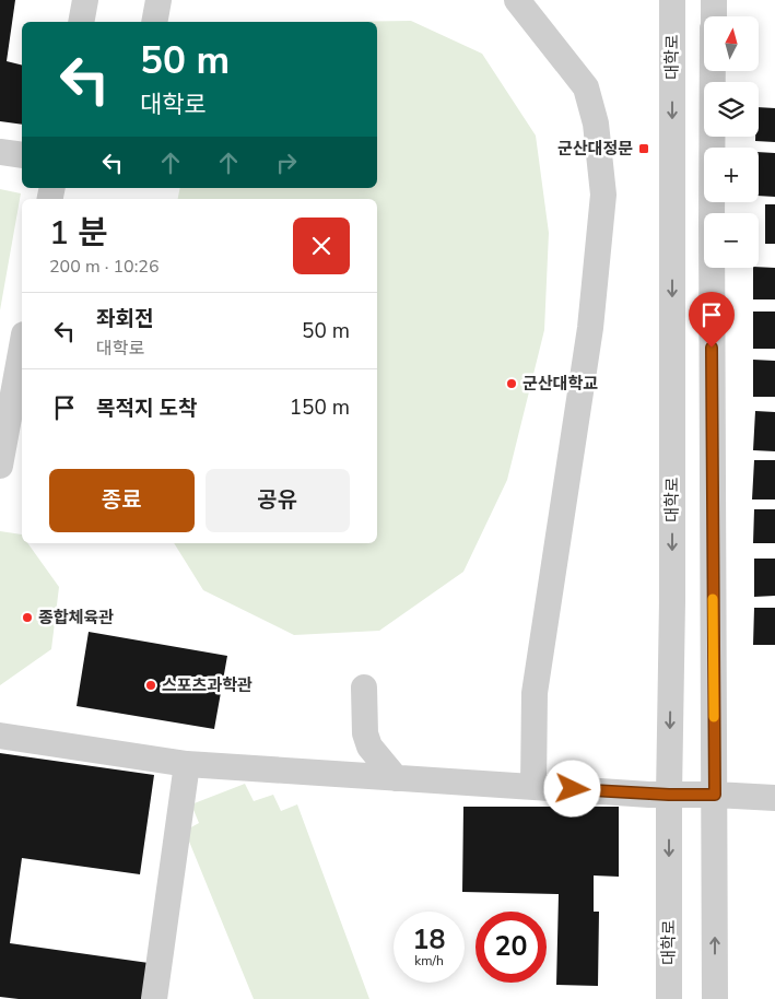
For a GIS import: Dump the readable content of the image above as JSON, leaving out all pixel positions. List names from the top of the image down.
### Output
{
  "streets": {
    "street": ["대학로"]
  },
  "places": {
    "transit": ["군산대정문"],
    "other": ["군산대학교", "종합체육관", "스포츠과학관"]
  },
  "north": "top",
  "page": {
    "map_buttons": ["+", "−"],
    "turn": ["50 m", "대학로"],
    "heading": ["1 분", "200 m · 10:26"],
    "list": [
      {
        "name": "좌회전",
        "note": "대학로",
        "value": "50 m"
      },
      {
        "name": "목적지 도착",
        "value": "150 m"
      }
    ],
    "buttons": ["종료", "공유"],
    "speed": "18 km/h",
    "limit": "20"
  }
}
